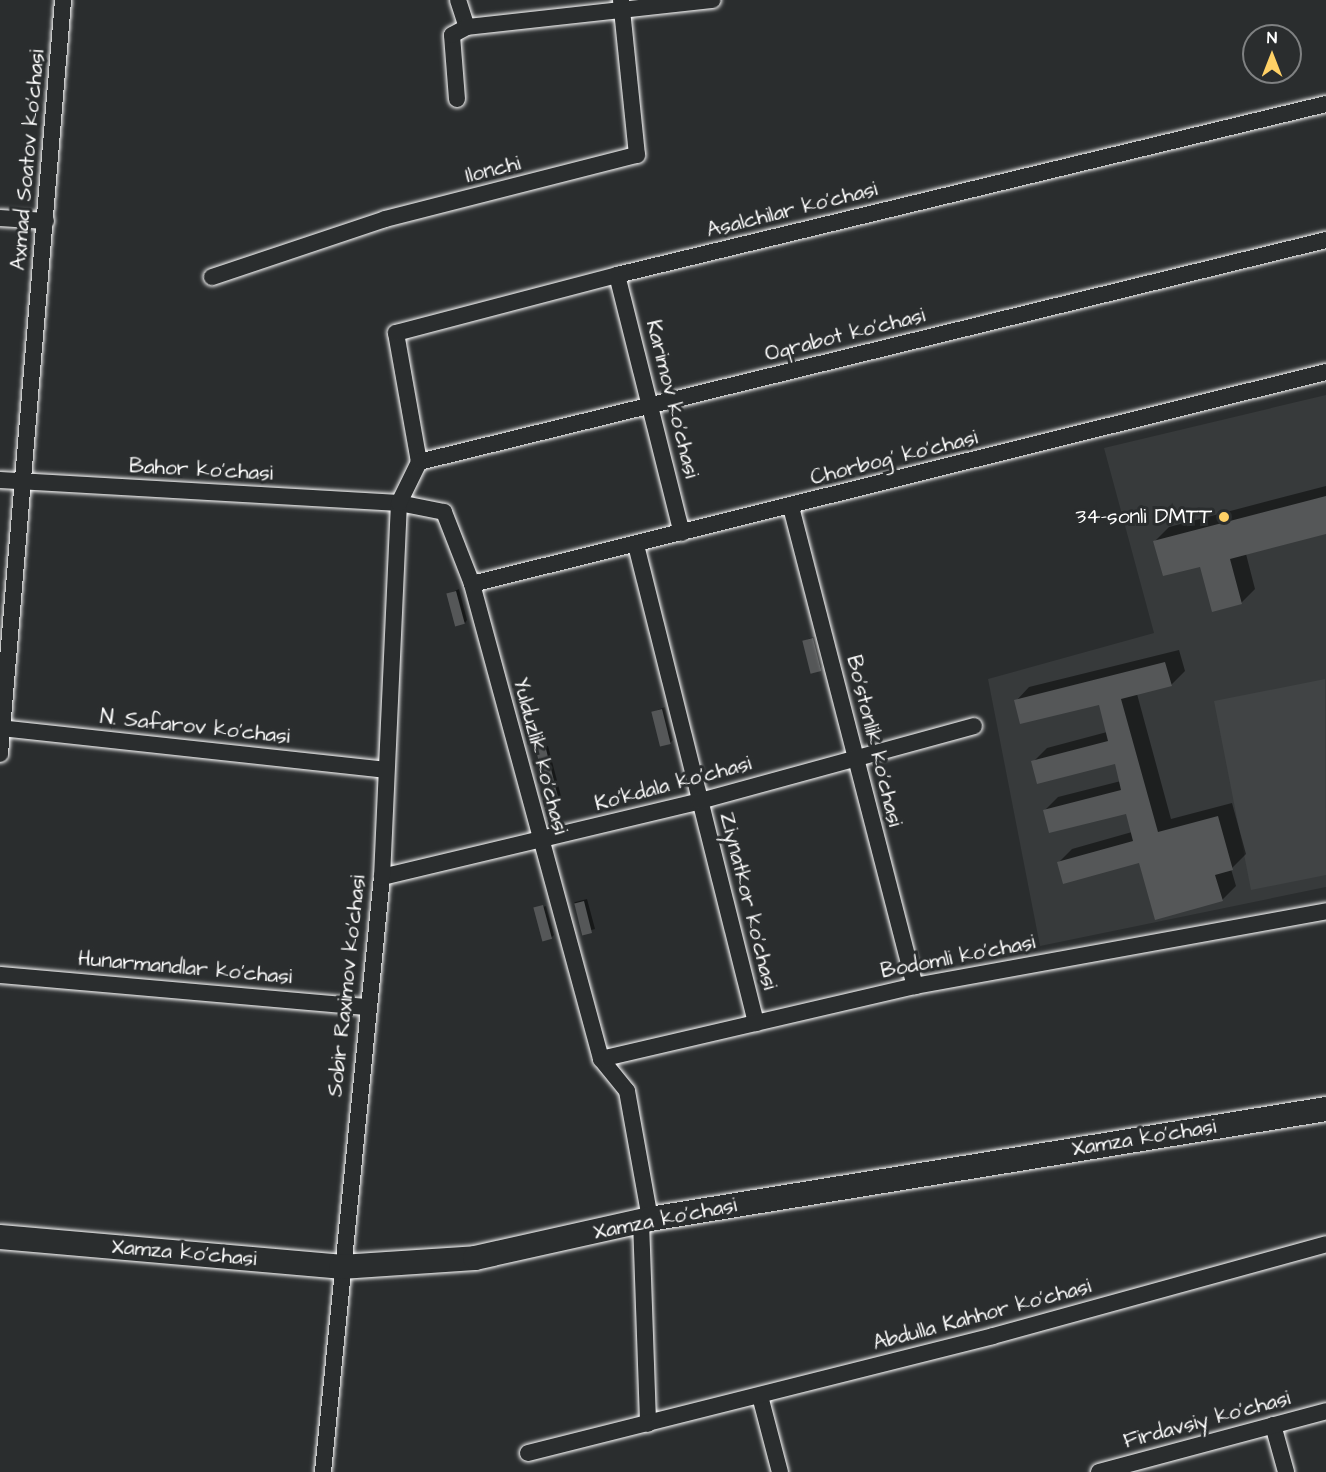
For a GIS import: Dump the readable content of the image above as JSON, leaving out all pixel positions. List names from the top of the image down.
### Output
{
  "streets": {
    "main road": ["Xamza ko'chasi"],
    "street": [
      "Axmad Soatov ko'chasi",
      "Ilonchi",
      "Asalchilar ko'chasi",
      "Oqrabot ko'chasi",
      "Karimov ko'chasi",
      "Chorbog' ko'chasi",
      "Bahor ko'chasi",
      "N. Safarov ko'chasi",
      "Bo'stonlik ko'chasi",
      "Yulduzlik ko'chasi",
      "Ko'kdala ko'chasi",
      "Ziynatkor ko'chasi",
      "Bodomli ko'chasi",
      "Hunarmandlar ko'chasi",
      "Sobir Raximov ko'chasi",
      "Abdulla Kahhor ko'chasi",
      "Firdavsiy ko'chasi"
    ]
  },
  "crossings": [
    ["Axmad Soatov ko'chasi", "Bahor ko'chasi"],
    ["Axmad Soatov ko'chasi", "N. Safarov ko'chasi"],
    ["Asalchilar ko'chasi", "Oqrabot ko'chasi"],
    ["Asalchilar ko'chasi", "Karimov ko'chasi"],
    ["Oqrabot ko'chasi", "Karimov ko'chasi"],
    ["Karimov ko'chasi", "Chorbog' ko'chasi"],
    ["Chorbog' ko'chasi", "Bo'stonlik ko'chasi"],
    ["Chorbog' ko'chasi", "Yulduzlik ko'chasi"],
    ["Chorbog' ko'chasi", "Ziynatkor ko'chasi"],
    ["Bahor ko'chasi", "Yulduzlik ko'chasi"],
    ["Bahor ko'chasi", "Sobir Raximov ko'chasi"],
    ["N. Safarov ko'chasi", "Sobir Raximov ko'chasi"],
    ["Bo'stonlik ko'chasi", "Ko'kdala ko'chasi"],
    ["Bo'stonlik ko'chasi", "Bodomli ko'chasi"],
    ["Yulduzlik ko'chasi", "Ko'kdala ko'chasi"],
    ["Yulduzlik ko'chasi", "Bodomli ko'chasi"],
    ["Yulduzlik ko'chasi", "Sobir Raximov ko'chasi"],
    ["Ko'kdala ko'chasi", "Ziynatkor ko'chasi"],
    ["Ko'kdala ko'chasi", "Sobir Raximov ko'chasi"],
    ["Ziynatkor ko'chasi", "Bodomli ko'chasi"],
    ["Hunarmandlar ko'chasi", "Sobir Raximov ko'chasi"],
    ["Sobir Raximov ko'chasi", "Xamza ko'chasi"]
  ],
  "places": ["34-sonli DMTT"],
  "north": "top"
}
